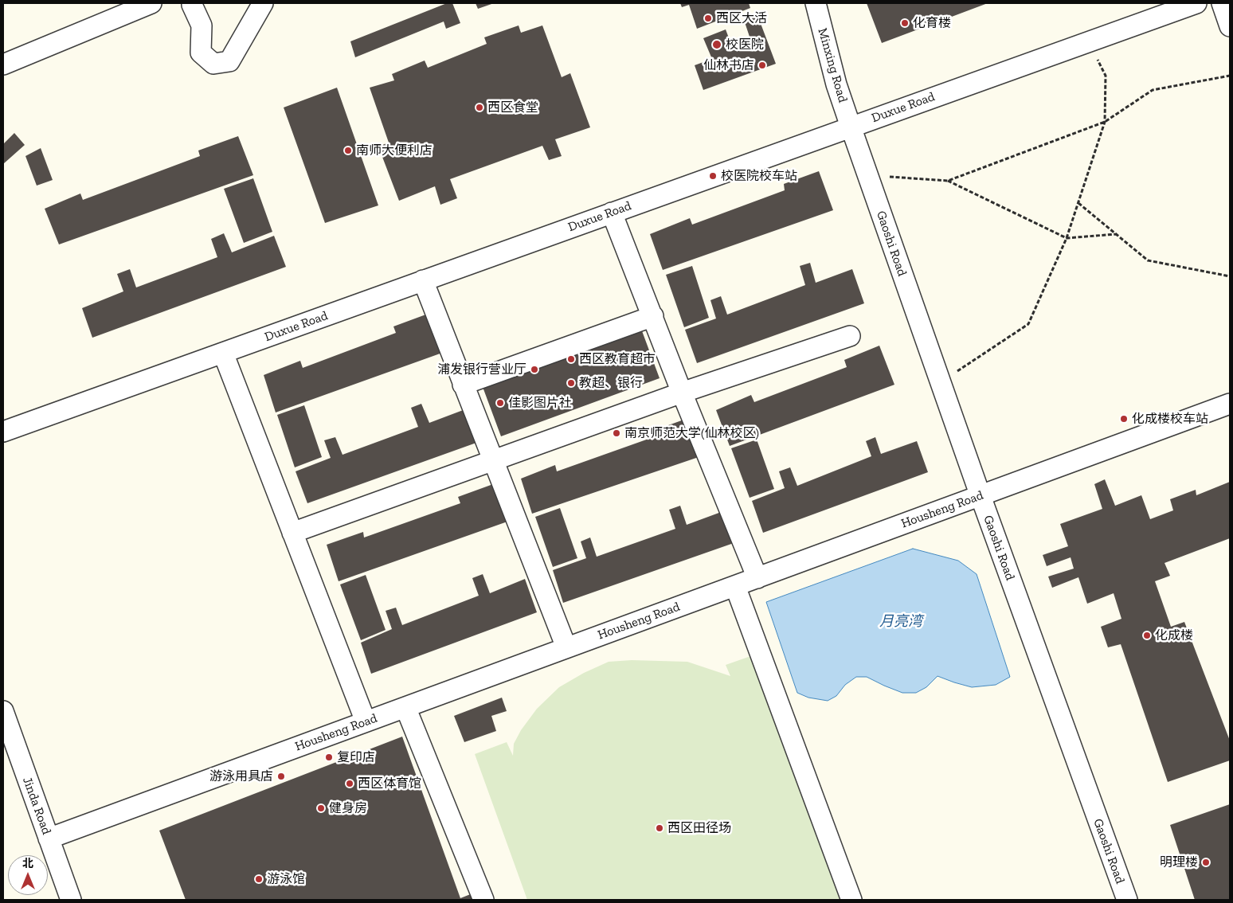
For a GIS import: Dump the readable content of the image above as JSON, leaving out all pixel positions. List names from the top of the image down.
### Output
{
  "streets": {
    "street": [
      "Minxing Road",
      "Duxue Road",
      "Gaoshi Road",
      "Housheng Road",
      "Jinda Road"
    ]
  },
  "crossings": [
    ["Minxing Road", "Duxue Road"],
    ["Minxing Road", "Gaoshi Road"],
    ["Duxue Road", "Gaoshi Road"],
    ["Gaoshi Road", "Housheng Road"],
    ["Housheng Road", "Jinda Road"]
  ],
  "water": ["月亮湾"],
  "places": [
    "西区大活",
    "化育楼",
    "校医院",
    "仙林书店",
    "西区食堂",
    "南师大便利店",
    "校医院校车站",
    "西区教育超市",
    "浦发银行营业厅",
    "教超、银行",
    "佳影图片社",
    "化成楼校车站",
    "南京师范大学(仙林校区)",
    "化成楼",
    "复印店",
    "游泳用具店",
    "西区体育馆",
    "健身房",
    "西区田径场",
    "明理楼",
    "游泳馆"
  ],
  "north": "top"
}
